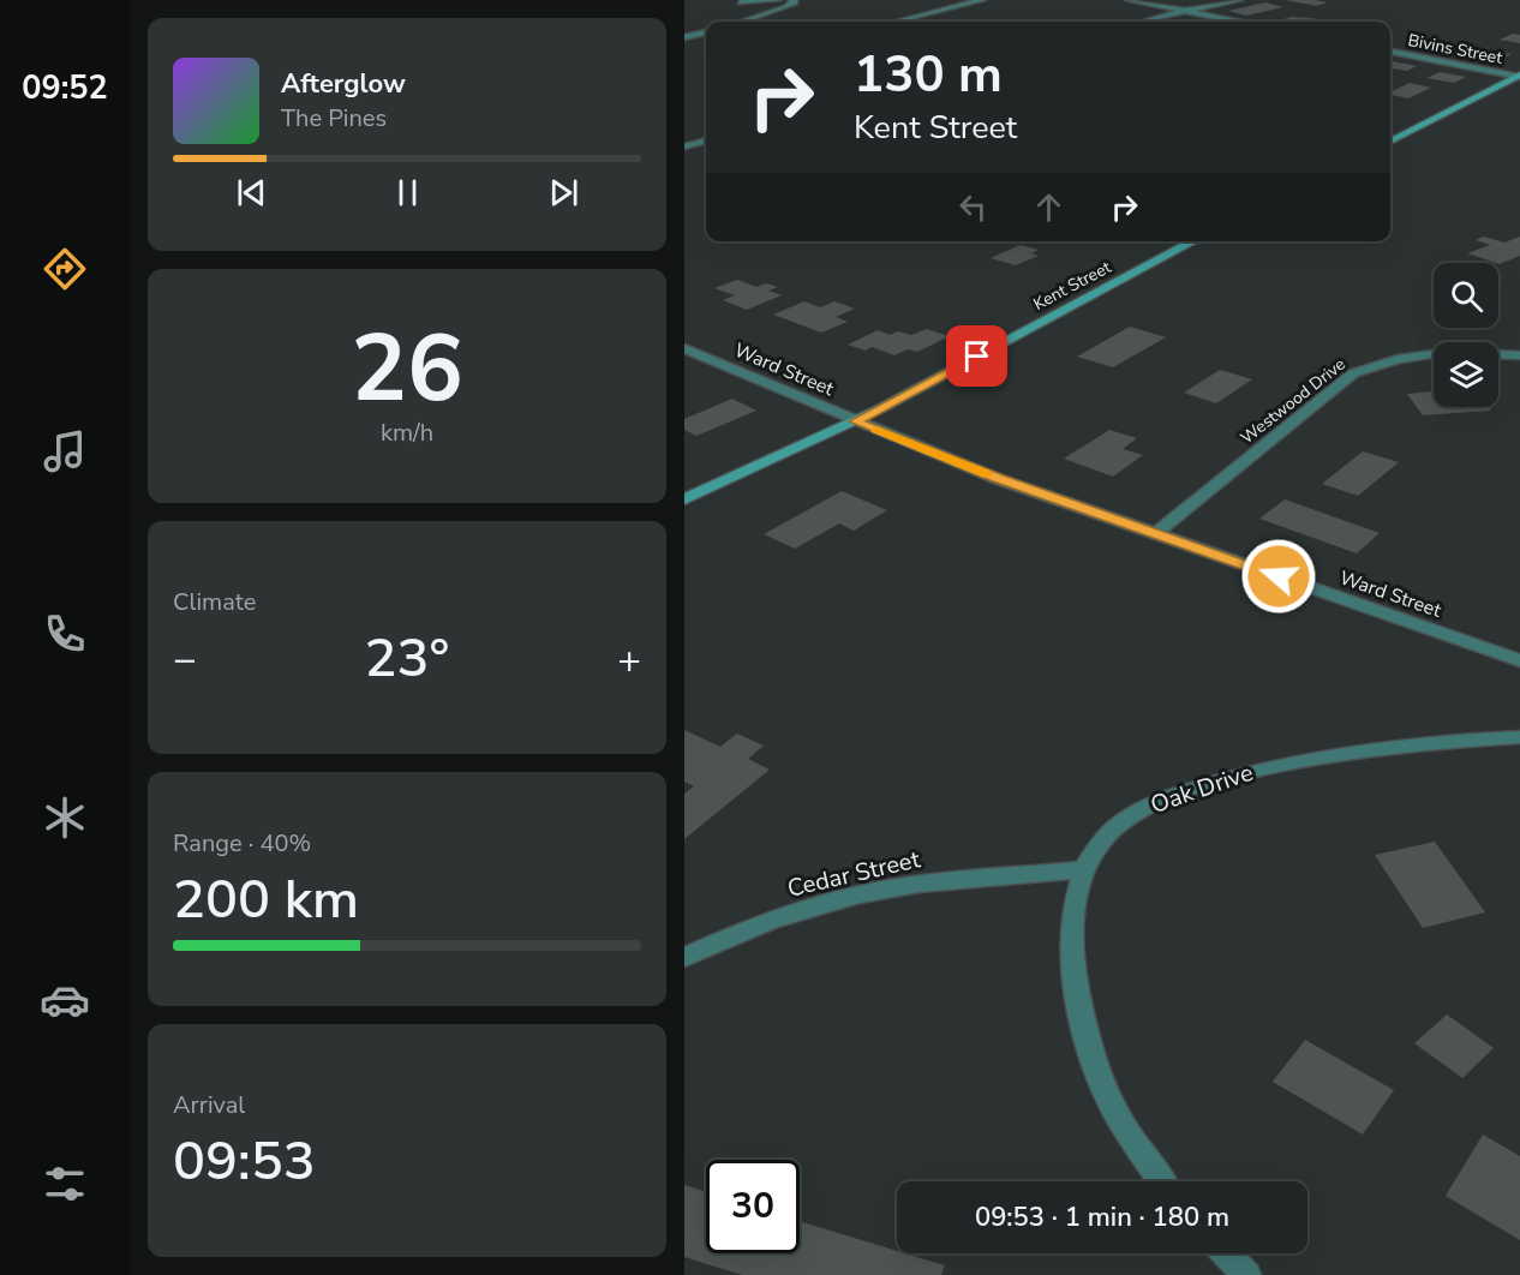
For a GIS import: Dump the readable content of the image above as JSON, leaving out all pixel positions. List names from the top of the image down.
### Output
{
  "streets": {
    "street": [
      "Bivins Street",
      "Kent Street",
      "Ward Street",
      "Westwood Drive",
      "Oak Drive",
      "Cedar Street"
    ]
  },
  "crossings": [
    ["Kent Street", "Ward Street"],
    ["Ward Street", "Westwood Drive"],
    ["Oak Drive", "Cedar Street"]
  ],
  "page": {
    "tabs": "09:52",
    "turn": ["130 m", "Kent Street"],
    "song": ["Afterglow", "The Pines"],
    "tile": [
      ["26", "km/h"],
      "Climate",
      ["Range · 40%", "200 km"],
      ["Arrival", "09:53"]
    ],
    "heat": ["−", "23°", "+"],
    "limit": "30",
    "trip": "09:53 · 1 min · 180 m"
  }
}
